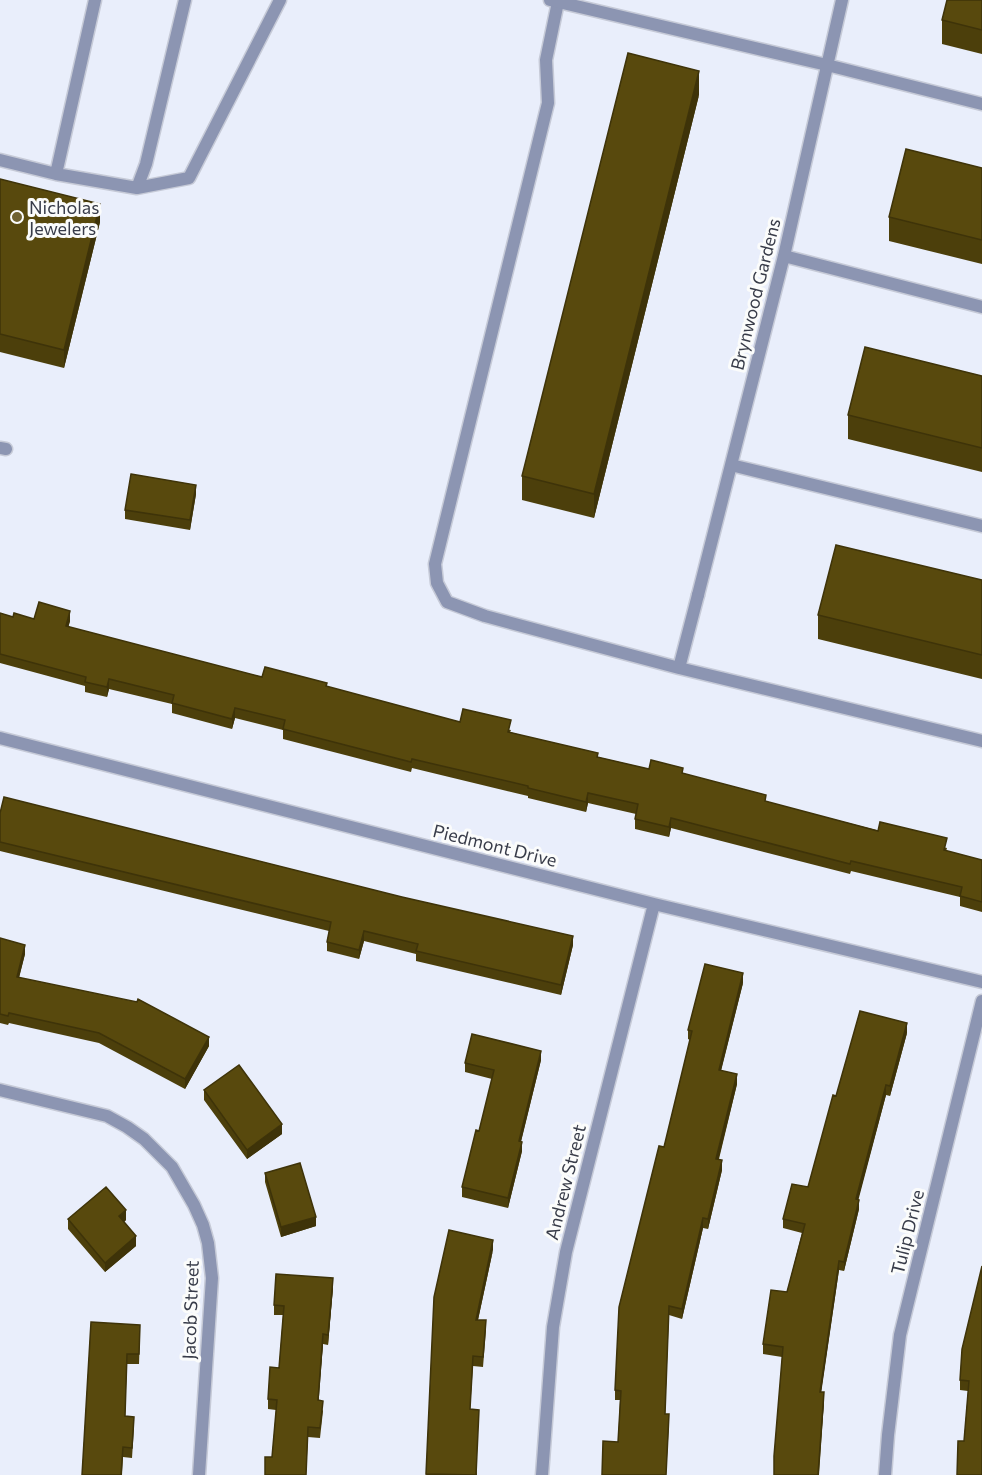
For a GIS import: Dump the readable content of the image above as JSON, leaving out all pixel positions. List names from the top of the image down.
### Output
{
  "streets": {
    "street": [
      "Brynwood Gardens",
      "Piedmont Drive",
      "Andrew Street",
      "Tulip Drive",
      "Jacob Street"
    ]
  },
  "crossings": [
    ["Piedmont Drive", "Andrew Street"]
  ],
  "places": ["Nicholas Jewelers"]
}
